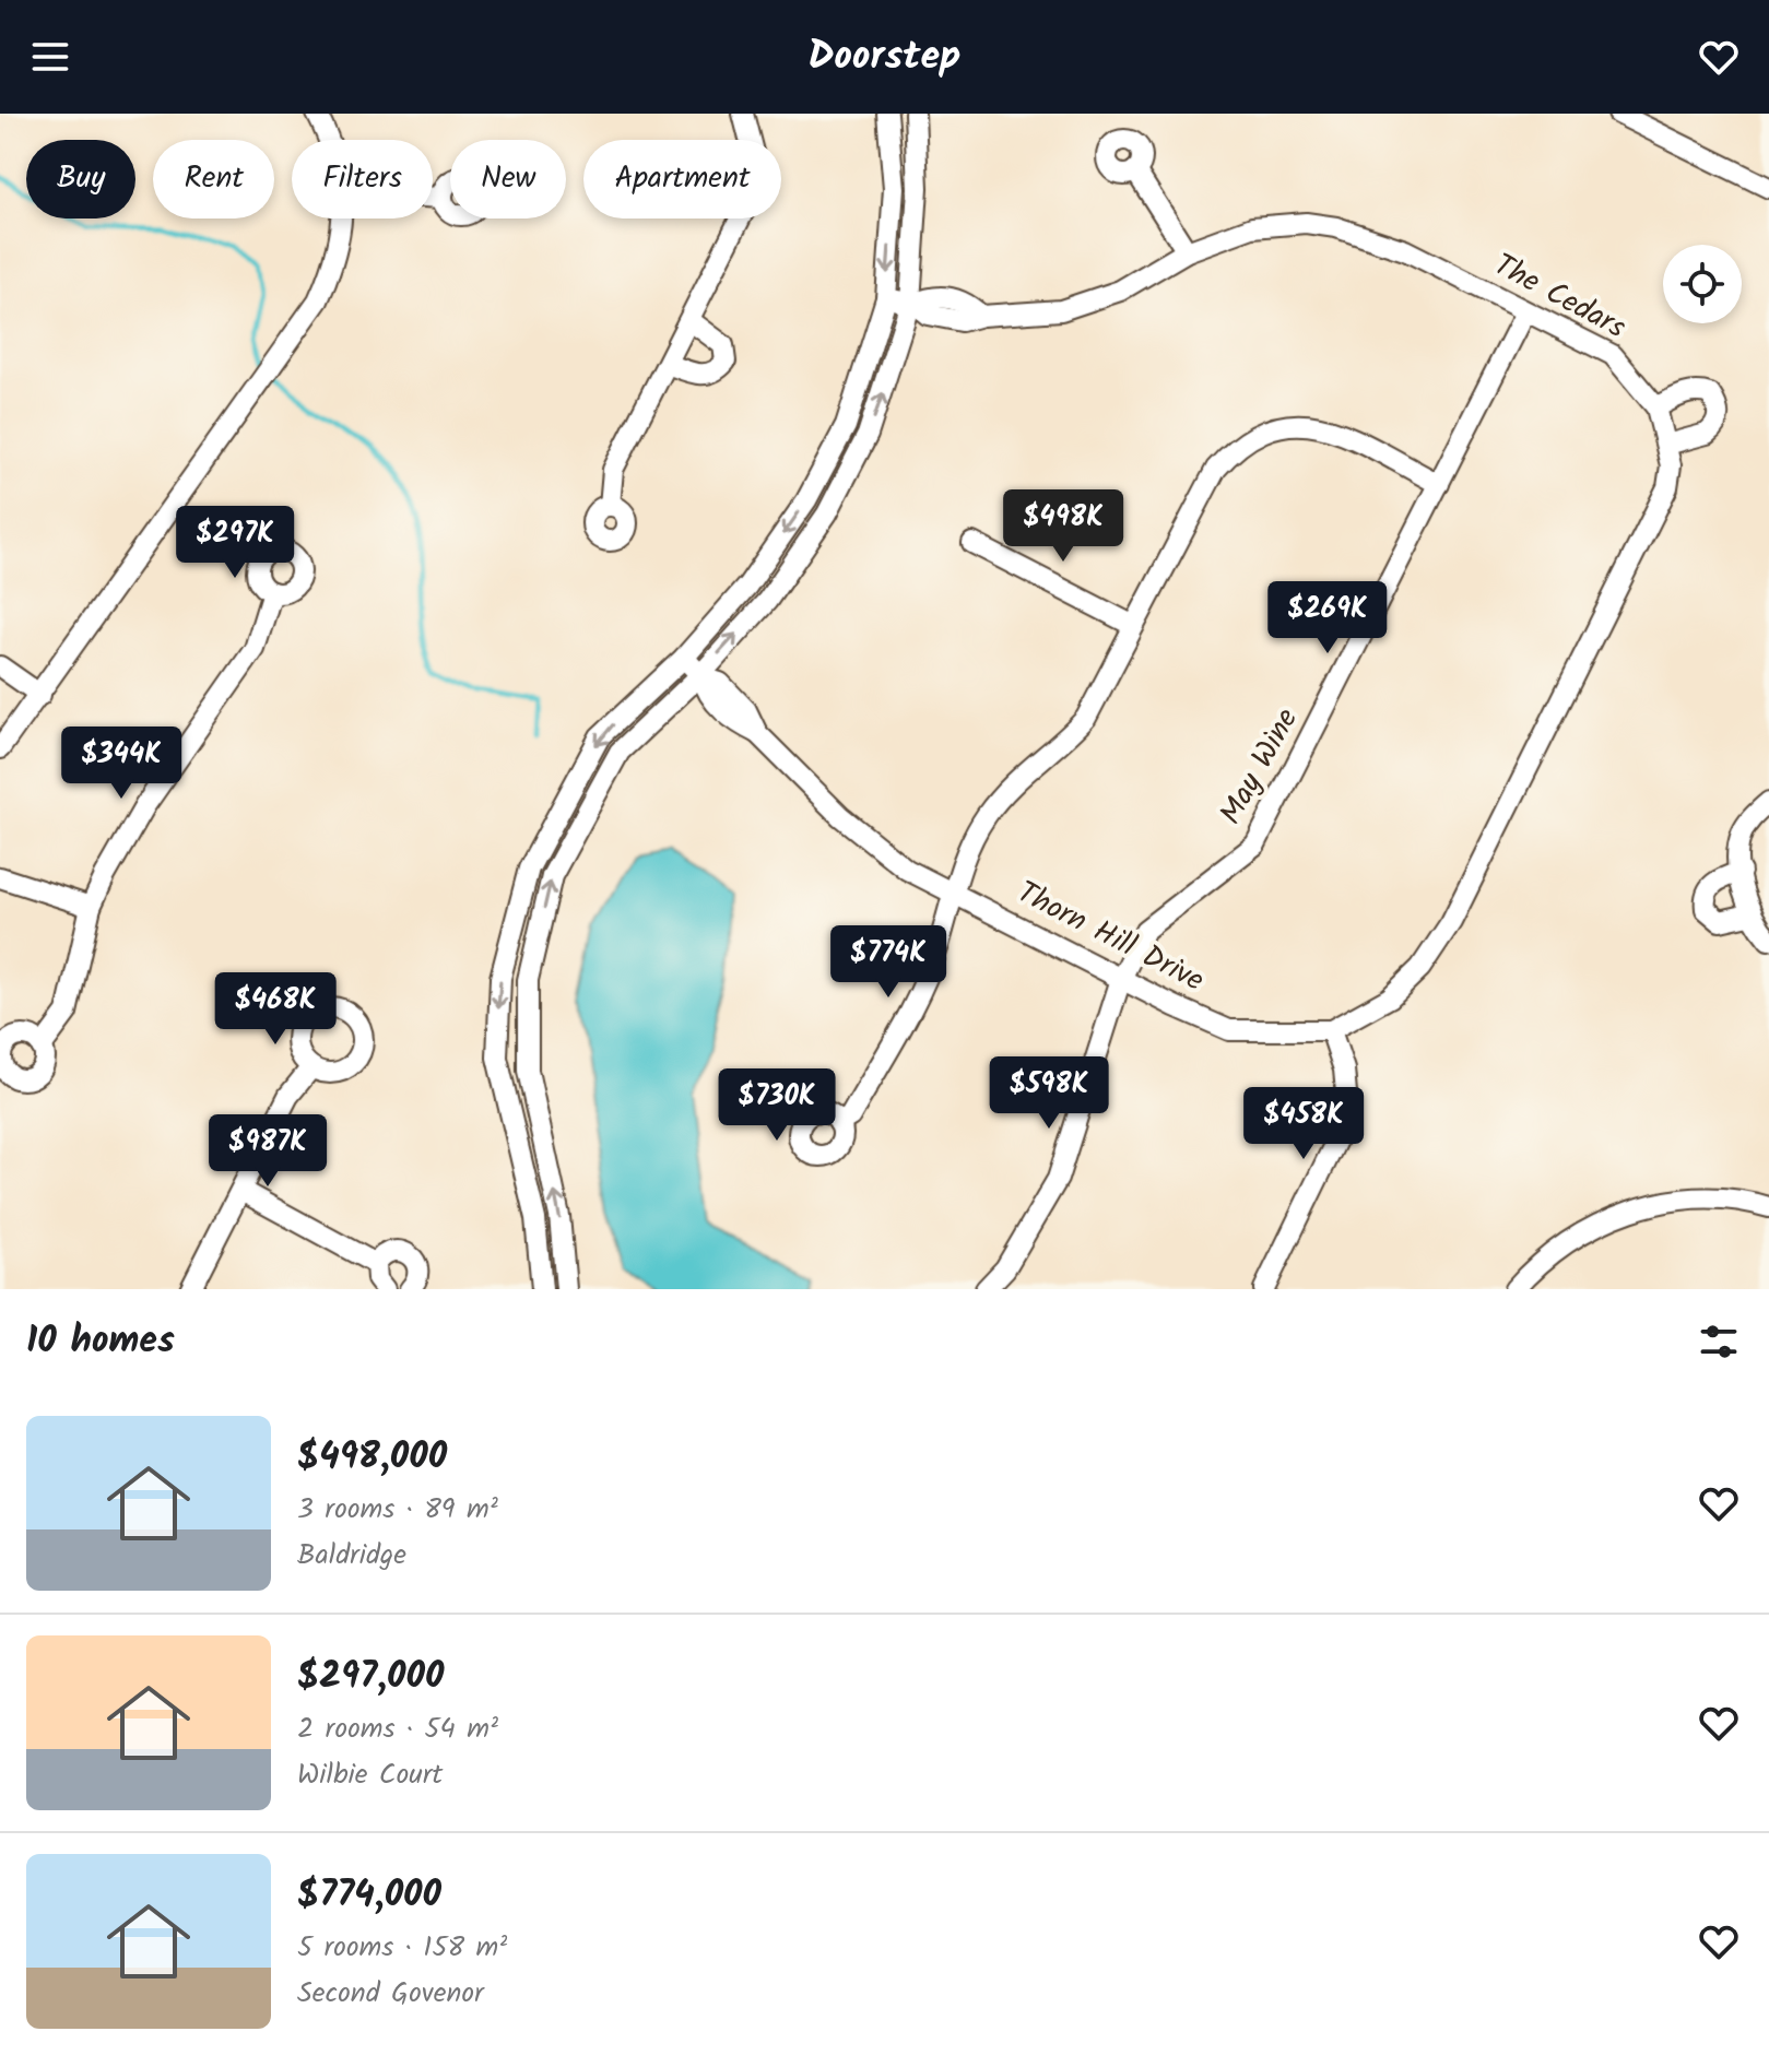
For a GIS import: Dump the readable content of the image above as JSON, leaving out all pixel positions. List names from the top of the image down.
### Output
{
  "streets": {
    "street": ["The Cedars", "May Wine", "Thorn Hill Drive"]
  },
  "crossings": [
    ["The Cedars", "May Wine"],
    ["The Cedars", "Thorn Hill Drive"],
    ["May Wine", "Thorn Hill Drive"]
  ],
  "page": {
    "header": "Doorstep",
    "chip": [
      "Buy",
      "Rent",
      "Filters",
      "New",
      "Apartment"
    ],
    "price": [
      "$498K",
      "$297K",
      "$269K",
      "$344K",
      "$774K",
      "$468K",
      "$598K",
      "$730K",
      "$458K",
      "$987K"
    ],
    "heading": "10 homes",
    "list": [
      {
        "name": "$498,000",
        "note": "3 rooms · 89 m² · Baldridge"
      },
      {
        "name": "$297,000",
        "note": "2 rooms · 54 m² · Wilbie Court"
      },
      {
        "name": "$774,000",
        "note": "5 rooms · 158 m² · Second Govenor"
      }
    ]
  }
}
